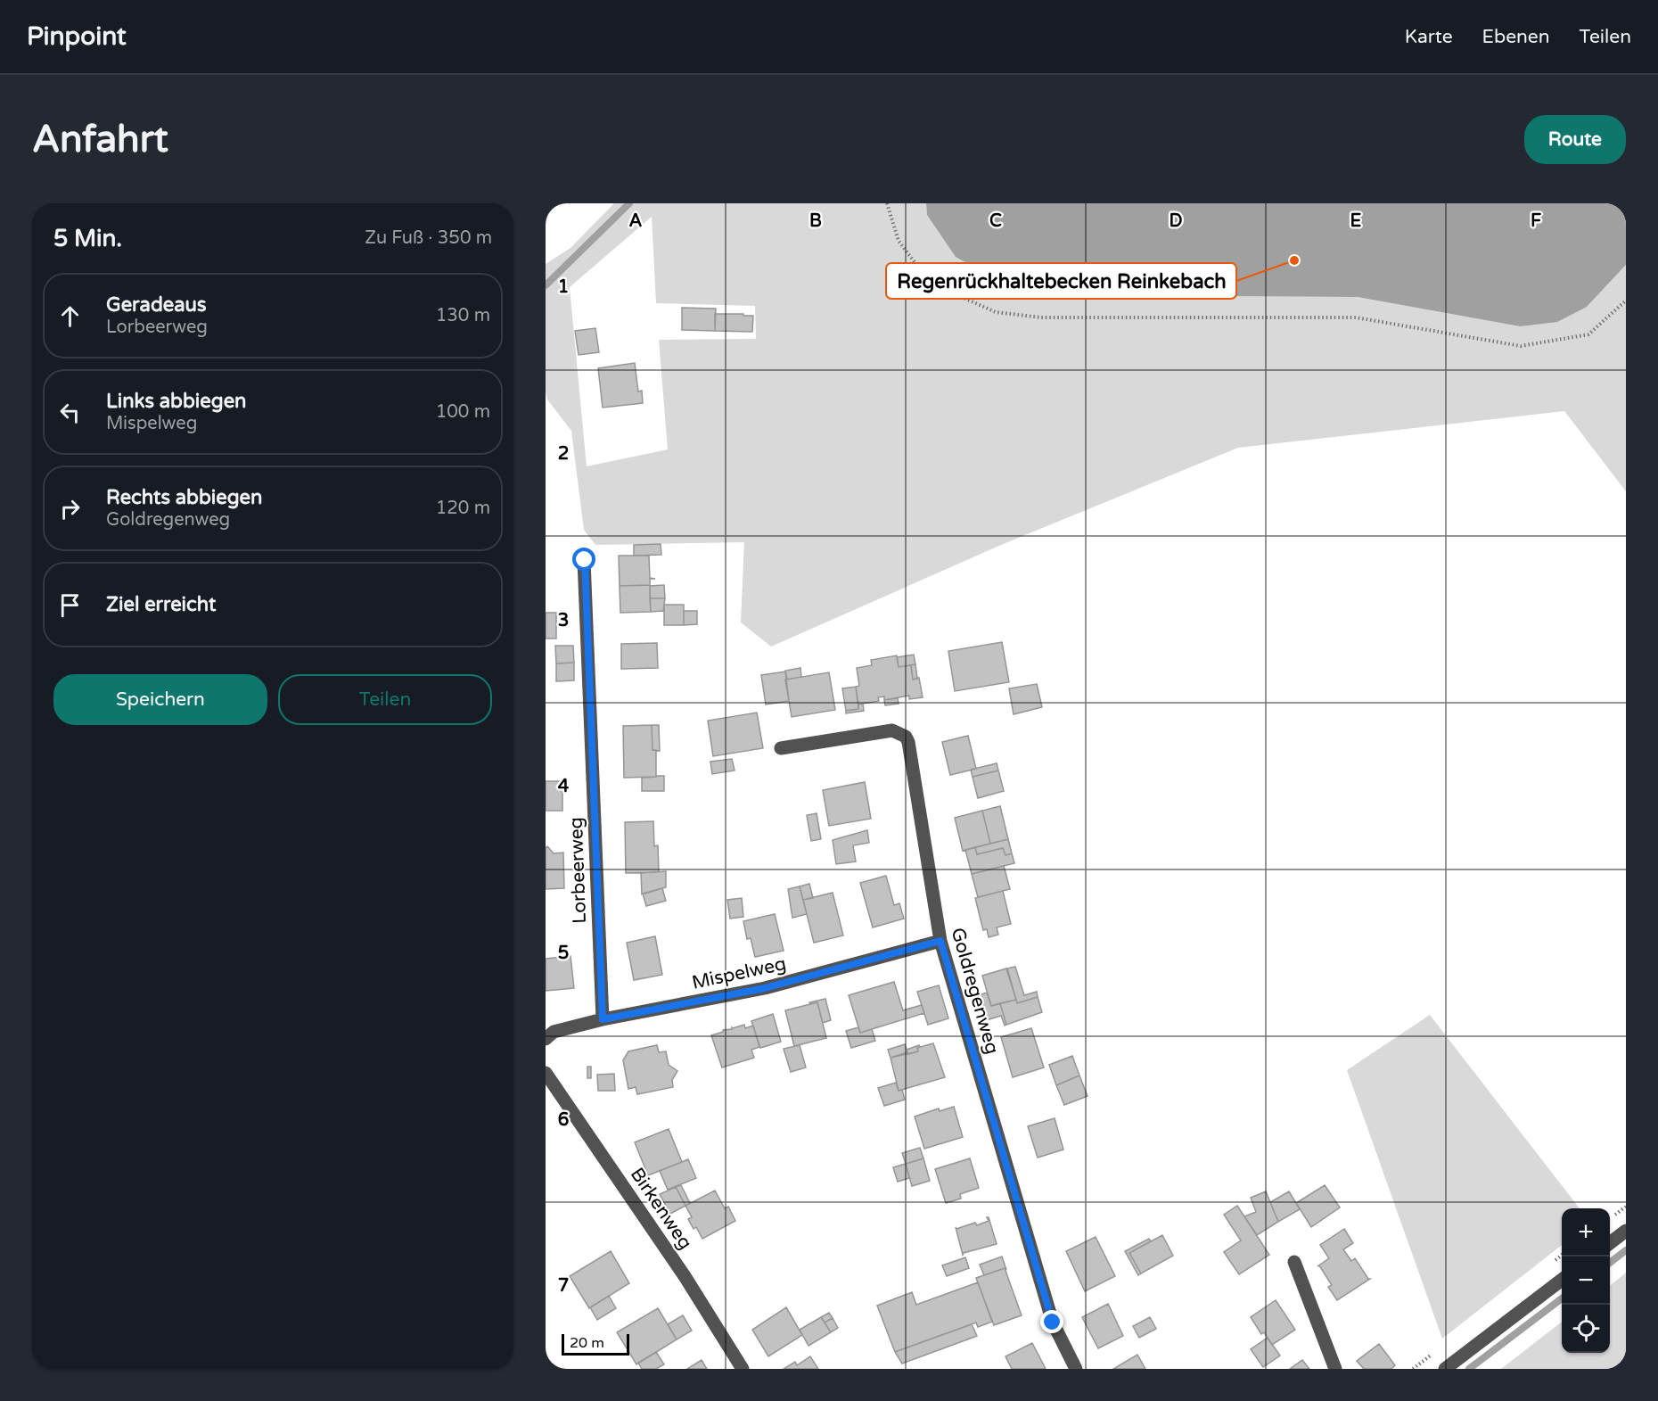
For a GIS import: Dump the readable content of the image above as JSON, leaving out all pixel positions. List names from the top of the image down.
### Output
{
  "streets": {
    "street": [
      "Lorbeerweg",
      "Mispelweg",
      "Goldregenweg",
      "Birkenweg"
    ]
  },
  "crossings": [
    ["Lorbeerweg", "Mispelweg"],
    ["Mispelweg", "Goldregenweg"]
  ],
  "places": ["Regenrückhaltebecken Reinkebach"],
  "scale_bar": "20 m",
  "page": {
    "header": "Pinpoint",
    "nav": ["Karte", "Ebenen", "Teilen"],
    "buttons": [
      "Route",
      ["Speichern", "Teilen"]
    ],
    "title": "Anfahrt",
    "heading": ["5 Min.", "Zu Fuß · 350 m"],
    "list": [
      ["Geradeaus", "Lorbeerweg", "130 m"],
      ["Links abbiegen", "Mispelweg", "100 m"],
      ["Rechts abbiegen", "Goldregenweg", "120 m"],
      "Ziel erreicht"
    ],
    "map_buttons": ["+", "−"],
    "scale": "20 m"
  },
  "grid": {
    "columns": [
      "A",
      "B",
      "C",
      "D",
      "E",
      "F"
    ],
    "rows": [
      "1",
      "2",
      "3",
      "4",
      "5",
      "6",
      "7"
    ]
  }
}
